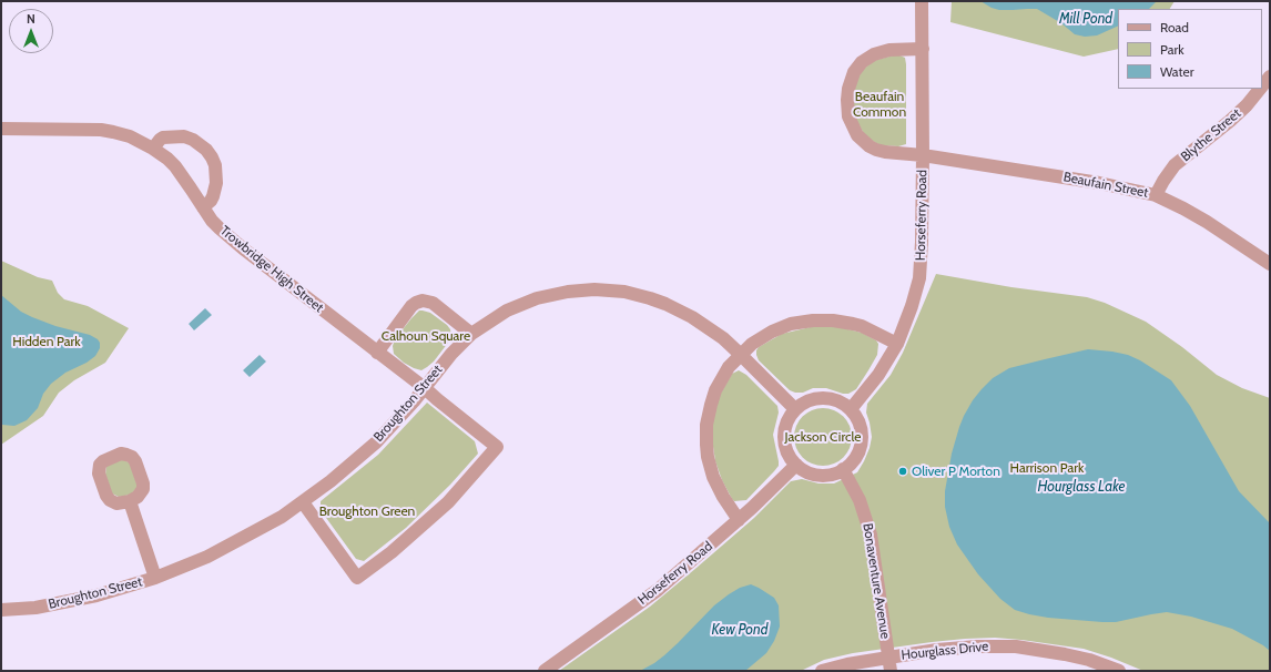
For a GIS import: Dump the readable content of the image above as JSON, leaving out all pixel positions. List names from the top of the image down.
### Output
{
  "streets": {
    "street": [
      "Blythe Street",
      "Beaufain Street",
      "Horseferry Road",
      "Trowbridge High Street",
      "Broughton Street",
      "Bonaventure Avenue",
      "Hourglass Drive"
    ]
  },
  "crossings": [
    ["Blythe Street", "Beaufain Street"],
    ["Beaufain Street", "Horseferry Road"],
    ["Horseferry Road", "Broughton Street"],
    ["Horseferry Road", "Bonaventure Avenue"],
    ["Trowbridge High Street", "Broughton Street"],
    ["Broughton Street", "Bonaventure Avenue"],
    ["Bonaventure Avenue", "Hourglass Drive"]
  ],
  "water": ["Mill Pond", "Hourglass Lake", "Kew Pond"],
  "parks": [
    "Beaufain Common",
    "Calhoun Square",
    "Hidden Park",
    "Jackson Circle",
    "Harrison Park",
    "Broughton Green"
  ],
  "places": ["Oliver P Morton"],
  "legend": ["Road", "Park", "Water"],
  "north": "top"
}
